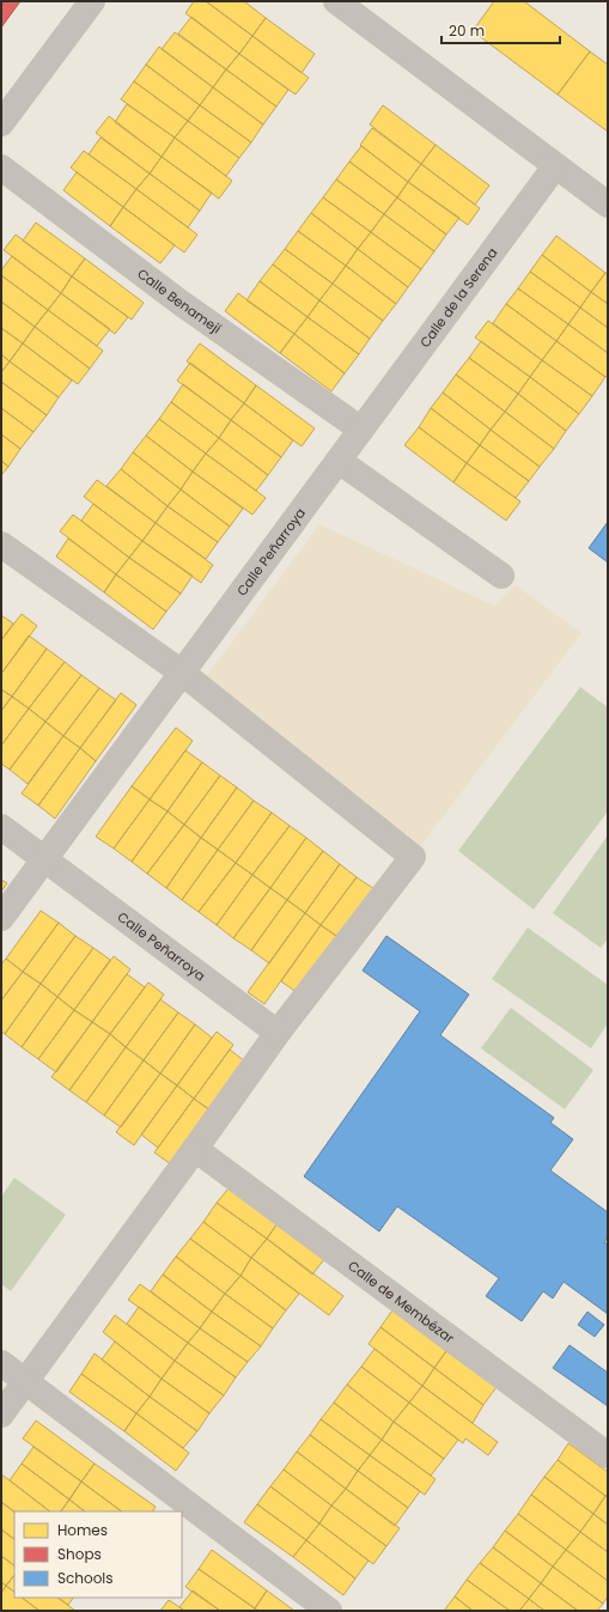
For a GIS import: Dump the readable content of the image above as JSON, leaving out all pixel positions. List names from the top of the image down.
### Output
{
  "streets": {
    "street": [
      "Calle de la Serena",
      "Calle Benamejí",
      "Calle Peñarroya",
      "Calle de Membézar"
    ]
  },
  "crossings": [
    ["Calle de la Serena", "Calle Benamejí"],
    ["Calle de la Serena", "Calle Peñarroya"],
    ["Calle Benamejí", "Calle Peñarroya"]
  ],
  "legend": ["Homes", "Shops", "Schools"],
  "scale_bar": "20 m"
}
